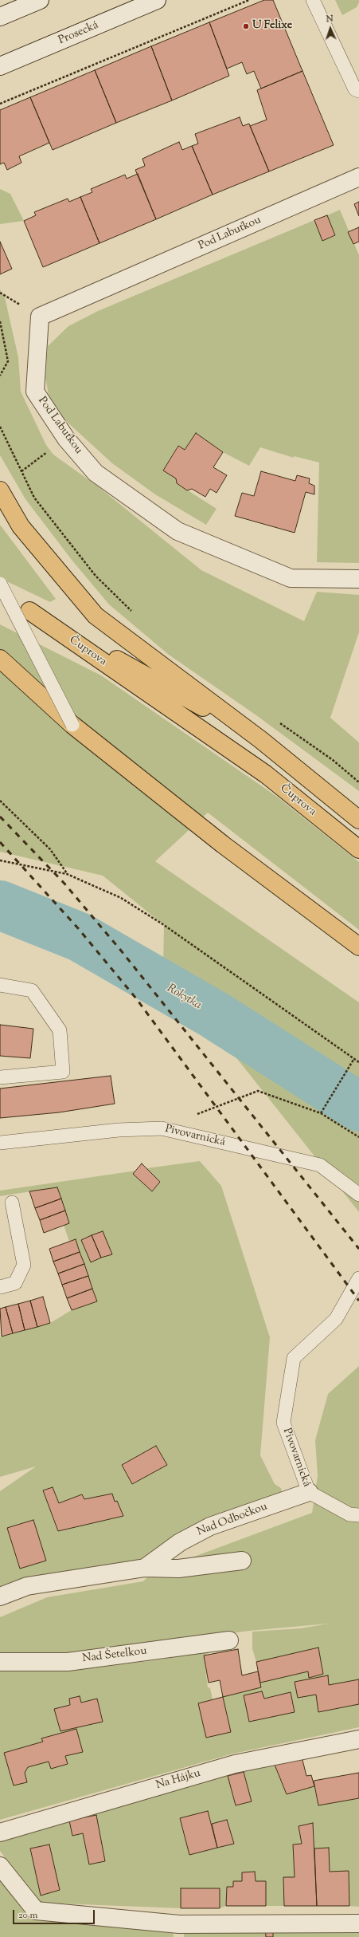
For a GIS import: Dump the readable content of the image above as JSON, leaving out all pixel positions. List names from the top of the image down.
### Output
{
  "streets": {
    "main road": ["Čuprova"],
    "street": [
      "Prosecká",
      "Pod Labuťkou",
      "Nad Odbočkou",
      "Nad Šetelkou",
      "Na Hájku"
    ],
    "lane": ["Pivovarnická"]
  },
  "crossings": [
    ["Pivovarnická", "Nad Odbočkou"]
  ],
  "water": ["Rokytka"],
  "places": ["U Felixe"],
  "scale_bar": "20 m",
  "north": "top"
}
